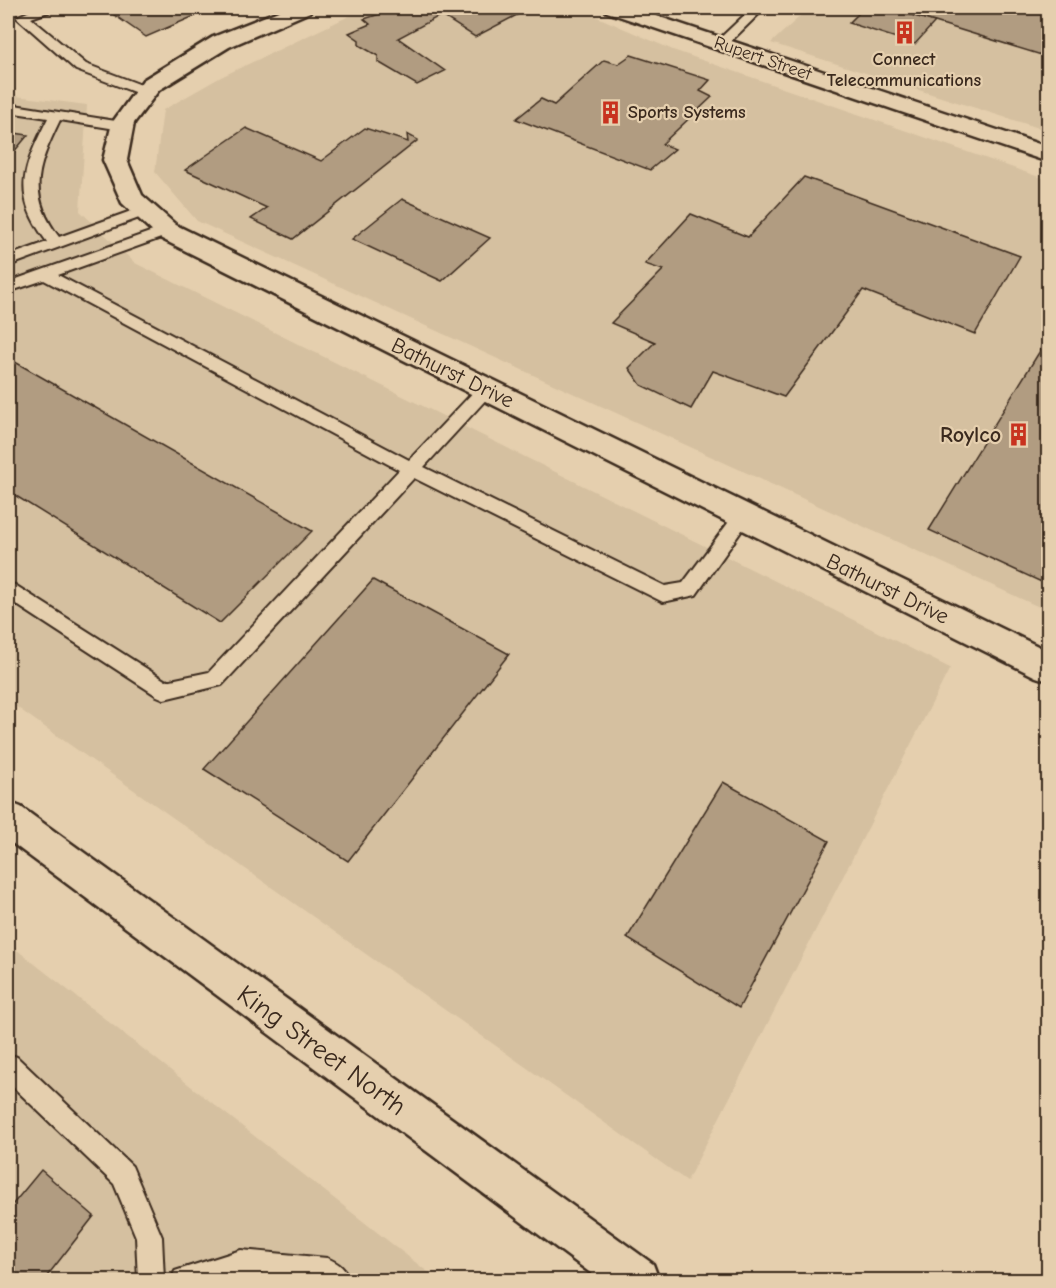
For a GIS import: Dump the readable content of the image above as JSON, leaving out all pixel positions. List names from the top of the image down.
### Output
{
  "streets": {
    "street": ["Rupert Street", "Bathurst Drive", "King Street North"]
  },
  "places": {
    "building": ["Connect Telecommunications", "Sports Systems", "Roylco"]
  }
}
